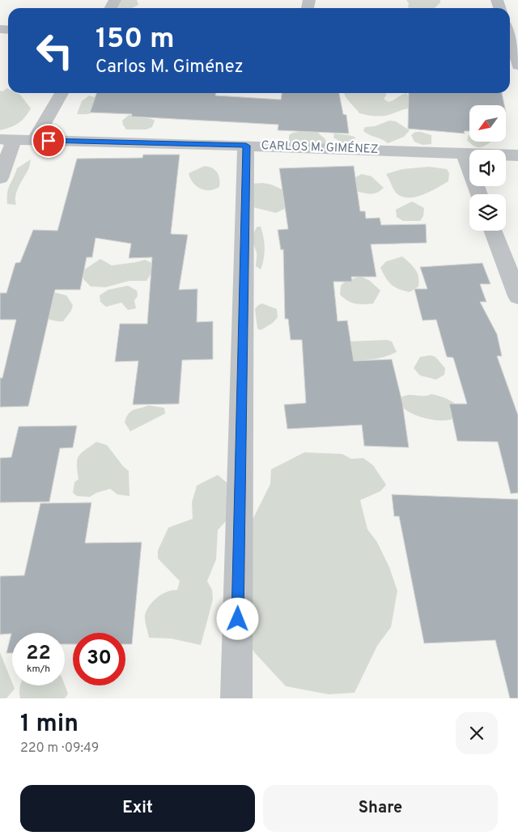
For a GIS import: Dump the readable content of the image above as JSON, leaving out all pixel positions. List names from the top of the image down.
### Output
{
  "streets": {
    "street": ["CARLOS M. GIMÉNEZ"]
  },
  "north": "bottom left",
  "page": {
    "turn": ["150 m", "Carlos M. Giménez"],
    "speed": "22 km/h",
    "limit": "30",
    "heading": ["1 min", "220 m · 09:49"],
    "buttons": ["Exit", "Share"]
  }
}
